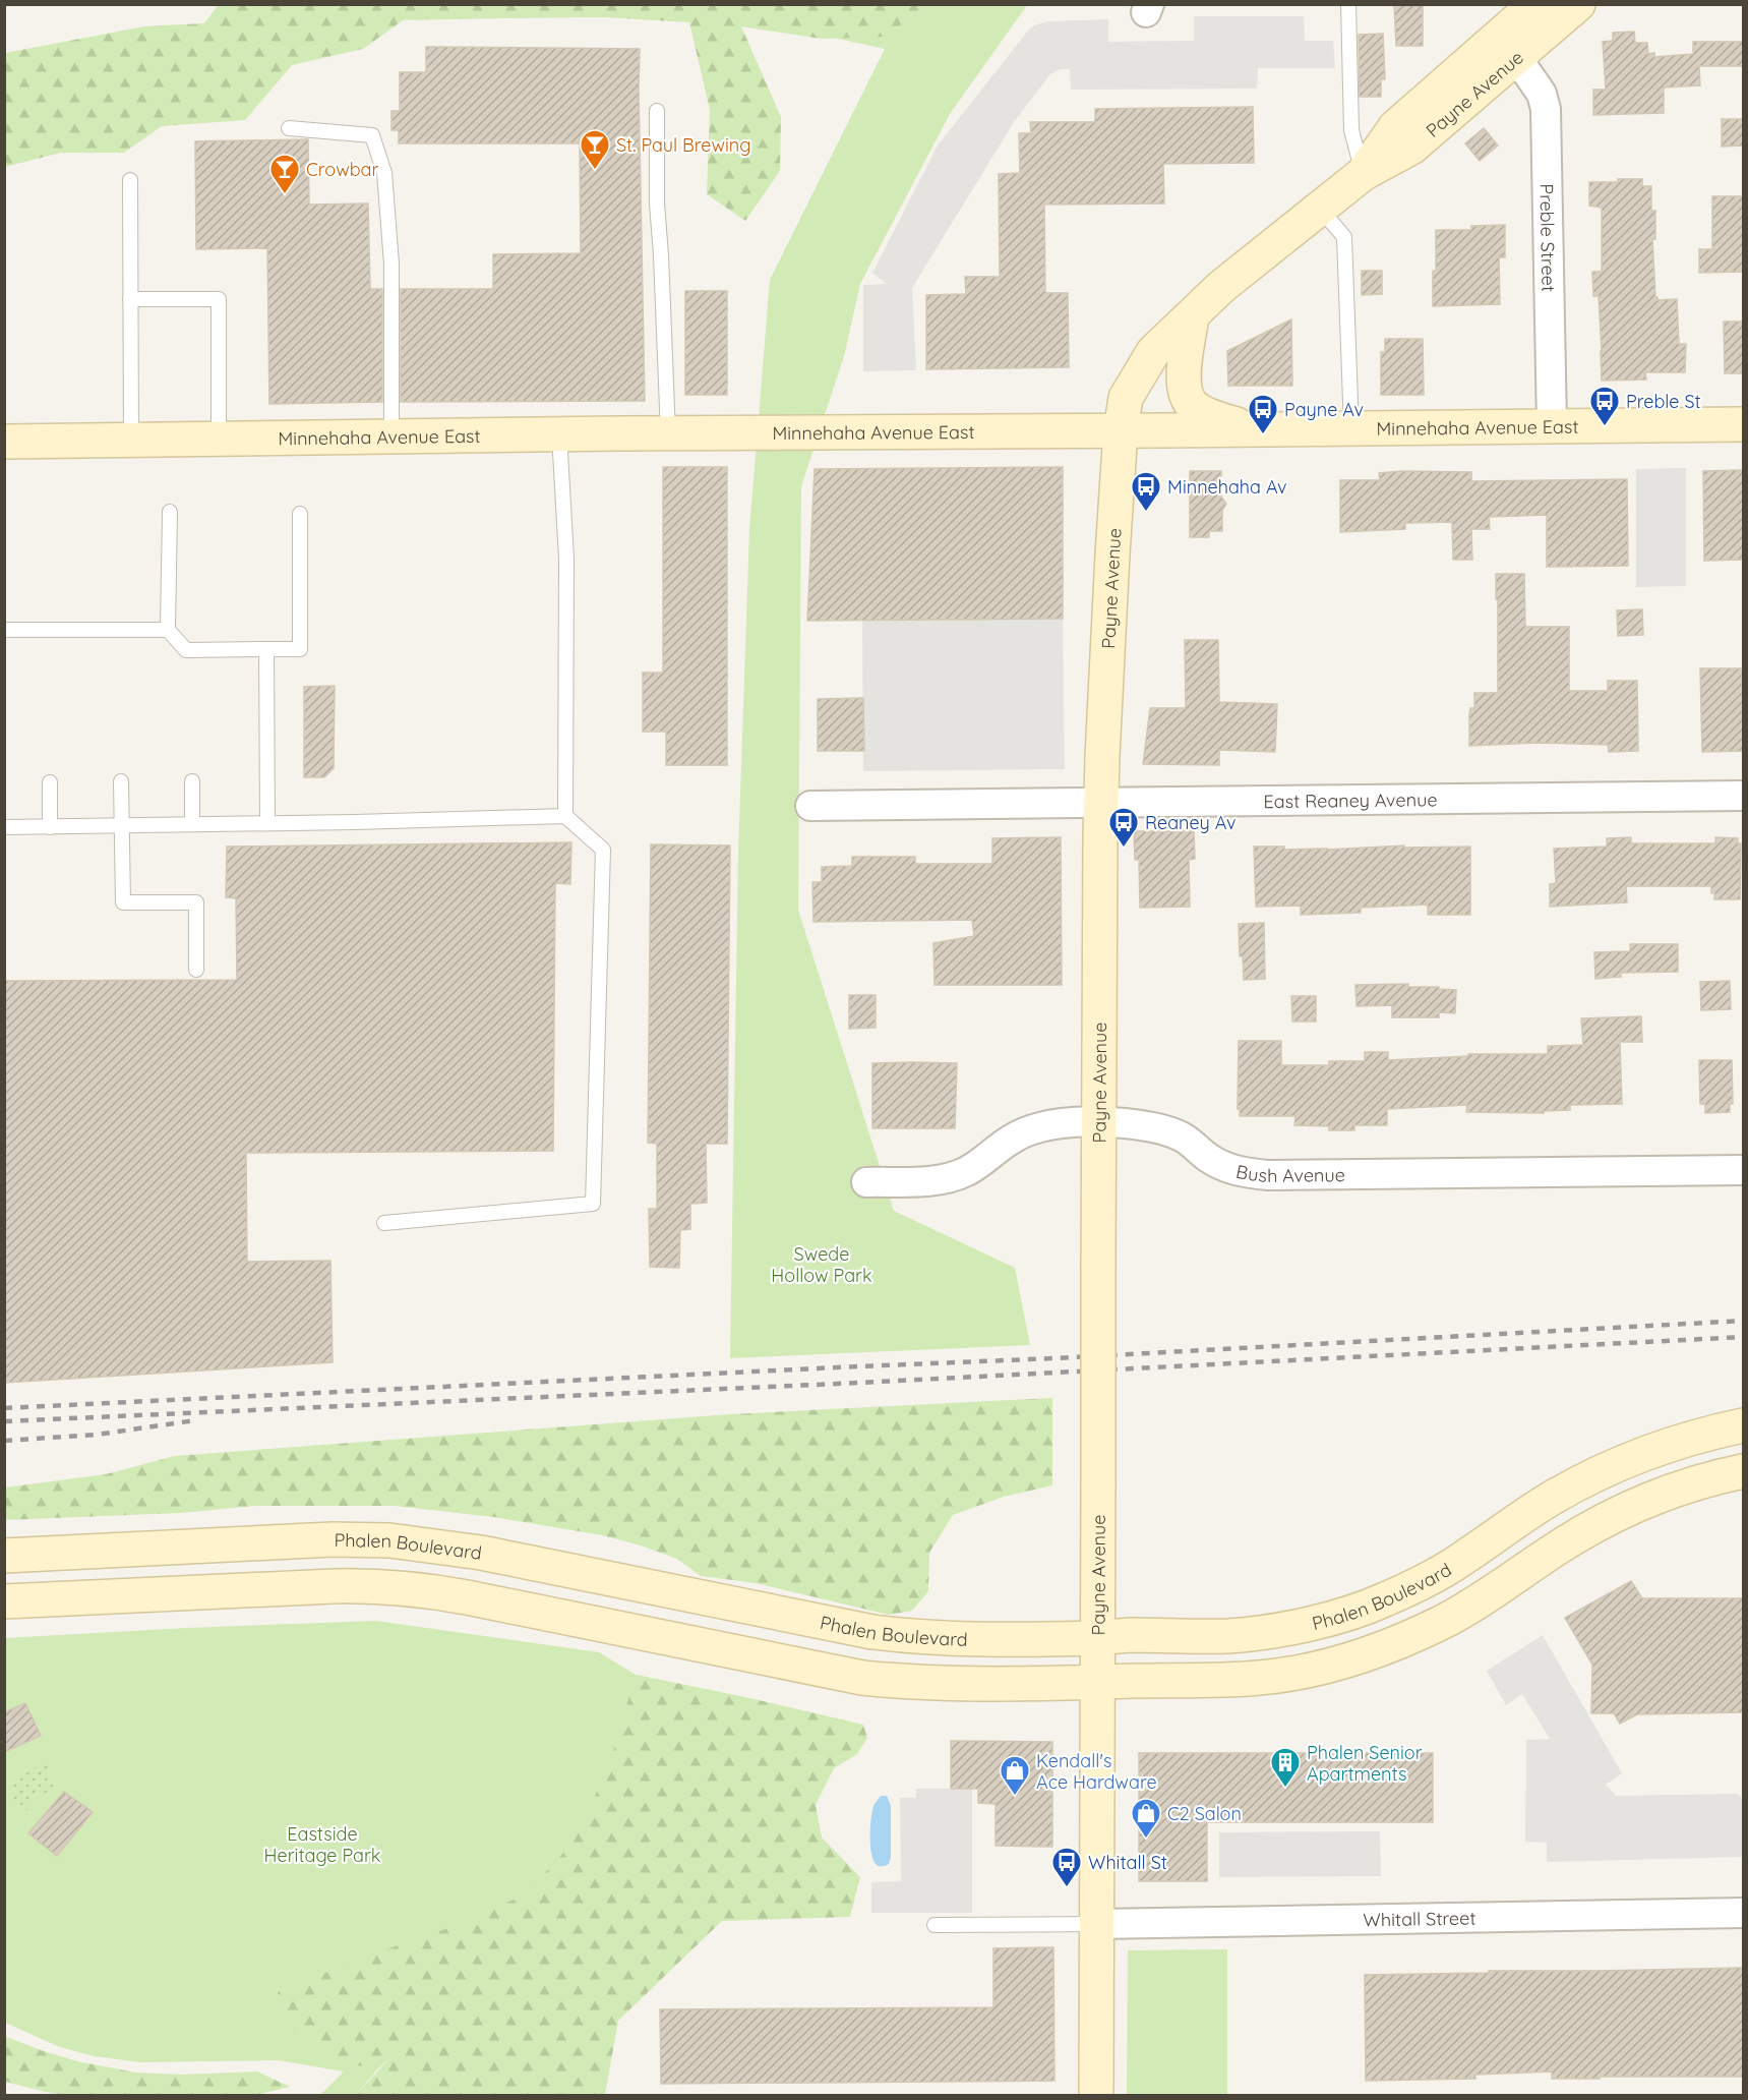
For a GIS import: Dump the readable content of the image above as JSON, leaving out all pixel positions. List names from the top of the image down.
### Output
{
  "streets": {
    "street": [
      "Payne Avenue",
      "Preble Street",
      "Minnehaha Avenue East",
      "East Reaney Avenue",
      "Bush Avenue",
      "Phalen Boulevard",
      "Whitall Street"
    ]
  },
  "crossings": [
    ["Payne Avenue", "Preble Street"],
    ["Payne Avenue", "Minnehaha Avenue East"],
    ["Payne Avenue", "East Reaney Avenue"],
    ["Payne Avenue", "Bush Avenue"],
    ["Payne Avenue", "Phalen Boulevard"],
    ["Payne Avenue", "Whitall Street"],
    ["Preble Street", "Minnehaha Avenue East"]
  ],
  "parks": ["Swede Hollow Park", "Eastside Heritage Park"],
  "places": {
    "bar": ["St. Paul Brewing", "Crowbar"],
    "bus stop": [
      "Preble St",
      "Payne Av",
      "Minnehaha Av",
      "Reaney Av",
      "Whitall St"
    ],
    "building": ["Phalen Senior Apartments"],
    "shop": ["Kendall's Ace Hardware", "C2 Salon"]
  }
}
